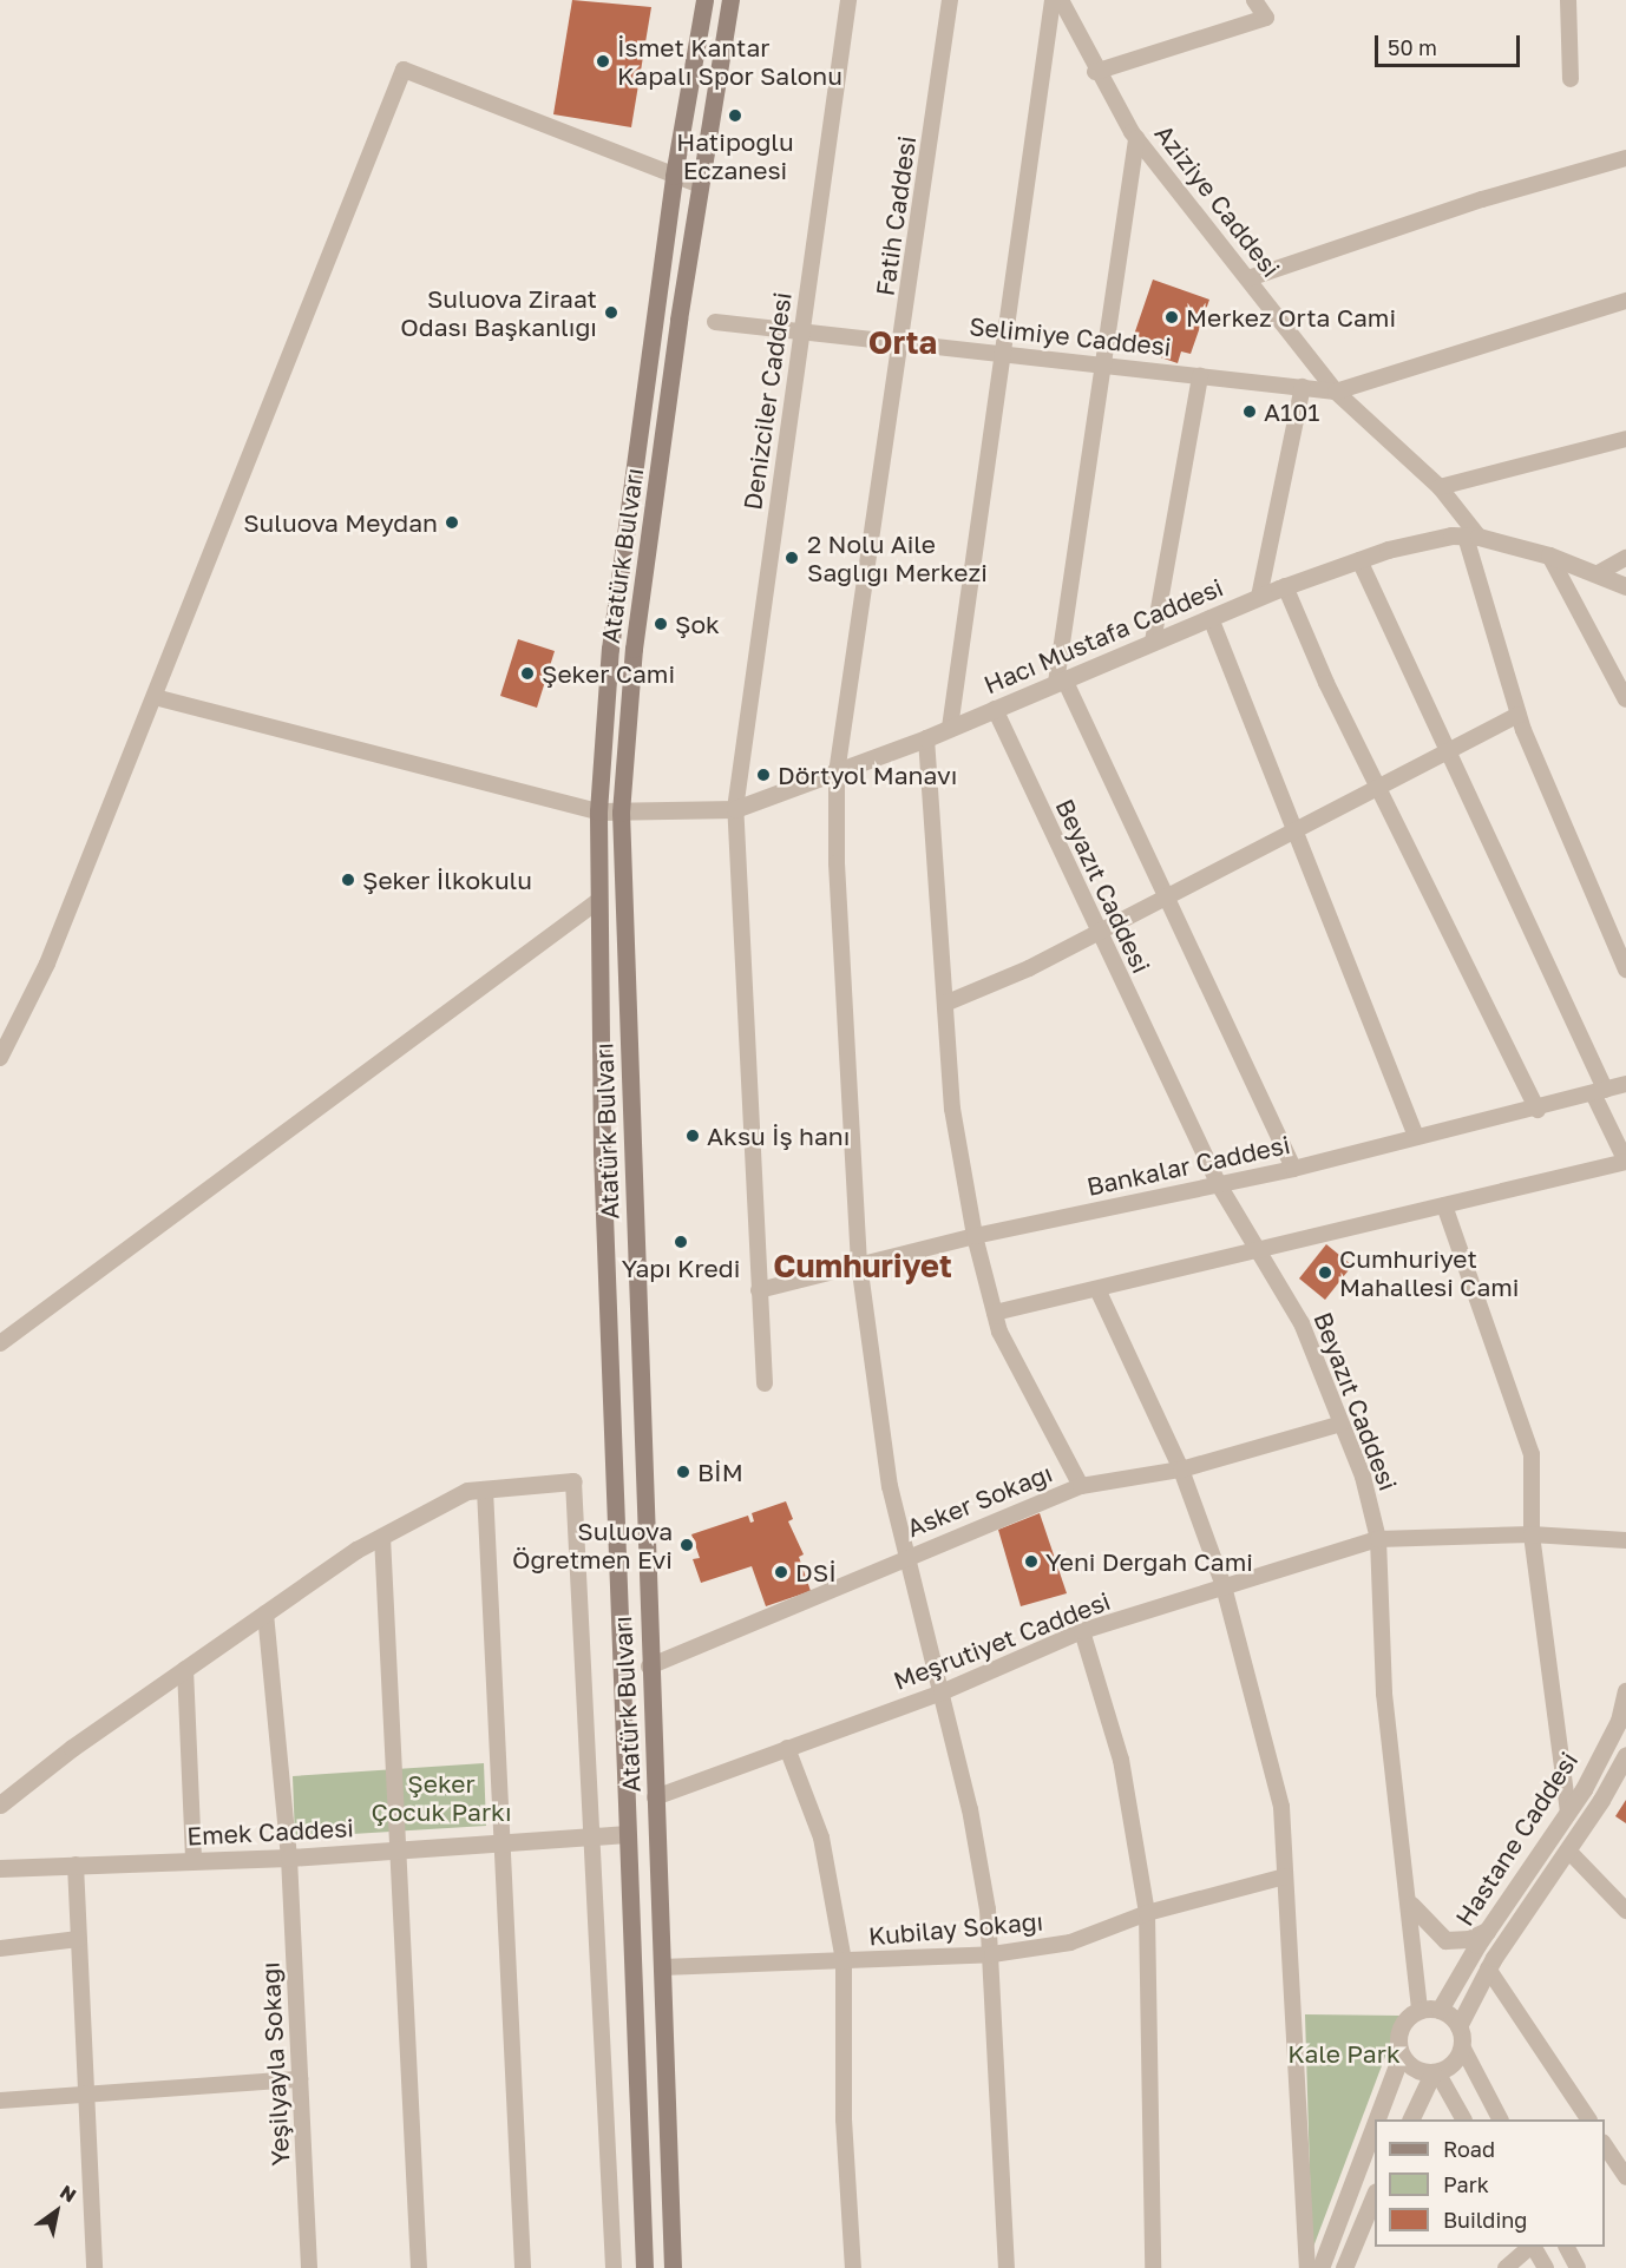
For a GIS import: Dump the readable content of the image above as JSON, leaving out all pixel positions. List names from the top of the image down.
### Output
{
  "streets": {
    "main road": ["Atatürk Bulvarı"],
    "street": [
      "Aziziye Caddesi",
      "Fatih Caddesi",
      "Selimiye Caddesi",
      "Denizciler Caddesi",
      "Hacı Mustafa Caddesi",
      "Beyazıt Caddesi",
      "Bankalar Caddesi",
      "Asker Sokağı",
      "Meşrutiyet Caddesi",
      "Emek Caddesi",
      "Hastane Caddesi",
      "Kubilay Sokağı",
      "Yeşilyayla Sokağı"
    ]
  },
  "crossings": [
    ["Aziziye Caddesi", "Selimiye Caddesi"],
    ["Aziziye Caddesi", "Hacı Mustafa Caddesi"],
    ["Fatih Caddesi", "Selimiye Caddesi"],
    ["Fatih Caddesi", "Hacı Mustafa Caddesi"],
    ["Fatih Caddesi", "Bankalar Caddesi"],
    ["Fatih Caddesi", "Asker Sokağı"],
    ["Fatih Caddesi", "Meşrutiyet Caddesi"],
    ["Fatih Caddesi", "Kubilay Sokağı"],
    ["Selimiye Caddesi", "Denizciler Caddesi"],
    ["Denizciler Caddesi", "Hacı Mustafa Caddesi"],
    ["Denizciler Caddesi", "Bankalar Caddesi"],
    ["Atatürk Bulvarı", "Hacı Mustafa Caddesi"],
    ["Atatürk Bulvarı", "Asker Sokağı"],
    ["Atatürk Bulvarı", "Meşrutiyet Caddesi"],
    ["Atatürk Bulvarı", "Emek Caddesi"],
    ["Atatürk Bulvarı", "Kubilay Sokağı"],
    ["Hacı Mustafa Caddesi", "Beyazıt Caddesi"],
    ["Beyazıt Caddesi", "Bankalar Caddesi"],
    ["Beyazıt Caddesi", "Asker Sokağı"],
    ["Beyazıt Caddesi", "Meşrutiyet Caddesi"],
    ["Beyazıt Caddesi", "Hastane Caddesi"],
    ["Emek Caddesi", "Yeşilyayla Sokağı"]
  ],
  "districts": ["Orta", "Cumhuriyet"],
  "parks": ["Şeker Çocuk Parkı", "Kale Park"],
  "places": [
    "İsmet Kantar Kapalı Spor Salonu",
    "Hatipoğlu Eczanesi",
    "Suluova Ziraat Odası Başkanlığı",
    "Merkez Orta Cami",
    "A101",
    "Suluova Meydan",
    "2 Nolu Aile Sağlığı Merkezi",
    "Şok",
    "Şeker Cami",
    "Dörtyol Manavı",
    "Şeker İlkokulu",
    "Aksu İş hanı",
    "Yapı Kredi",
    "Cumhuriyet Mahallesi Cami",
    "BİM",
    "Suluova Öğretmen Evi",
    "Yeni Dergah Cami",
    "DSİ"
  ],
  "legend": ["Road", "Park", "Building"],
  "scale_bar": "50 m",
  "north": "top right"
}
